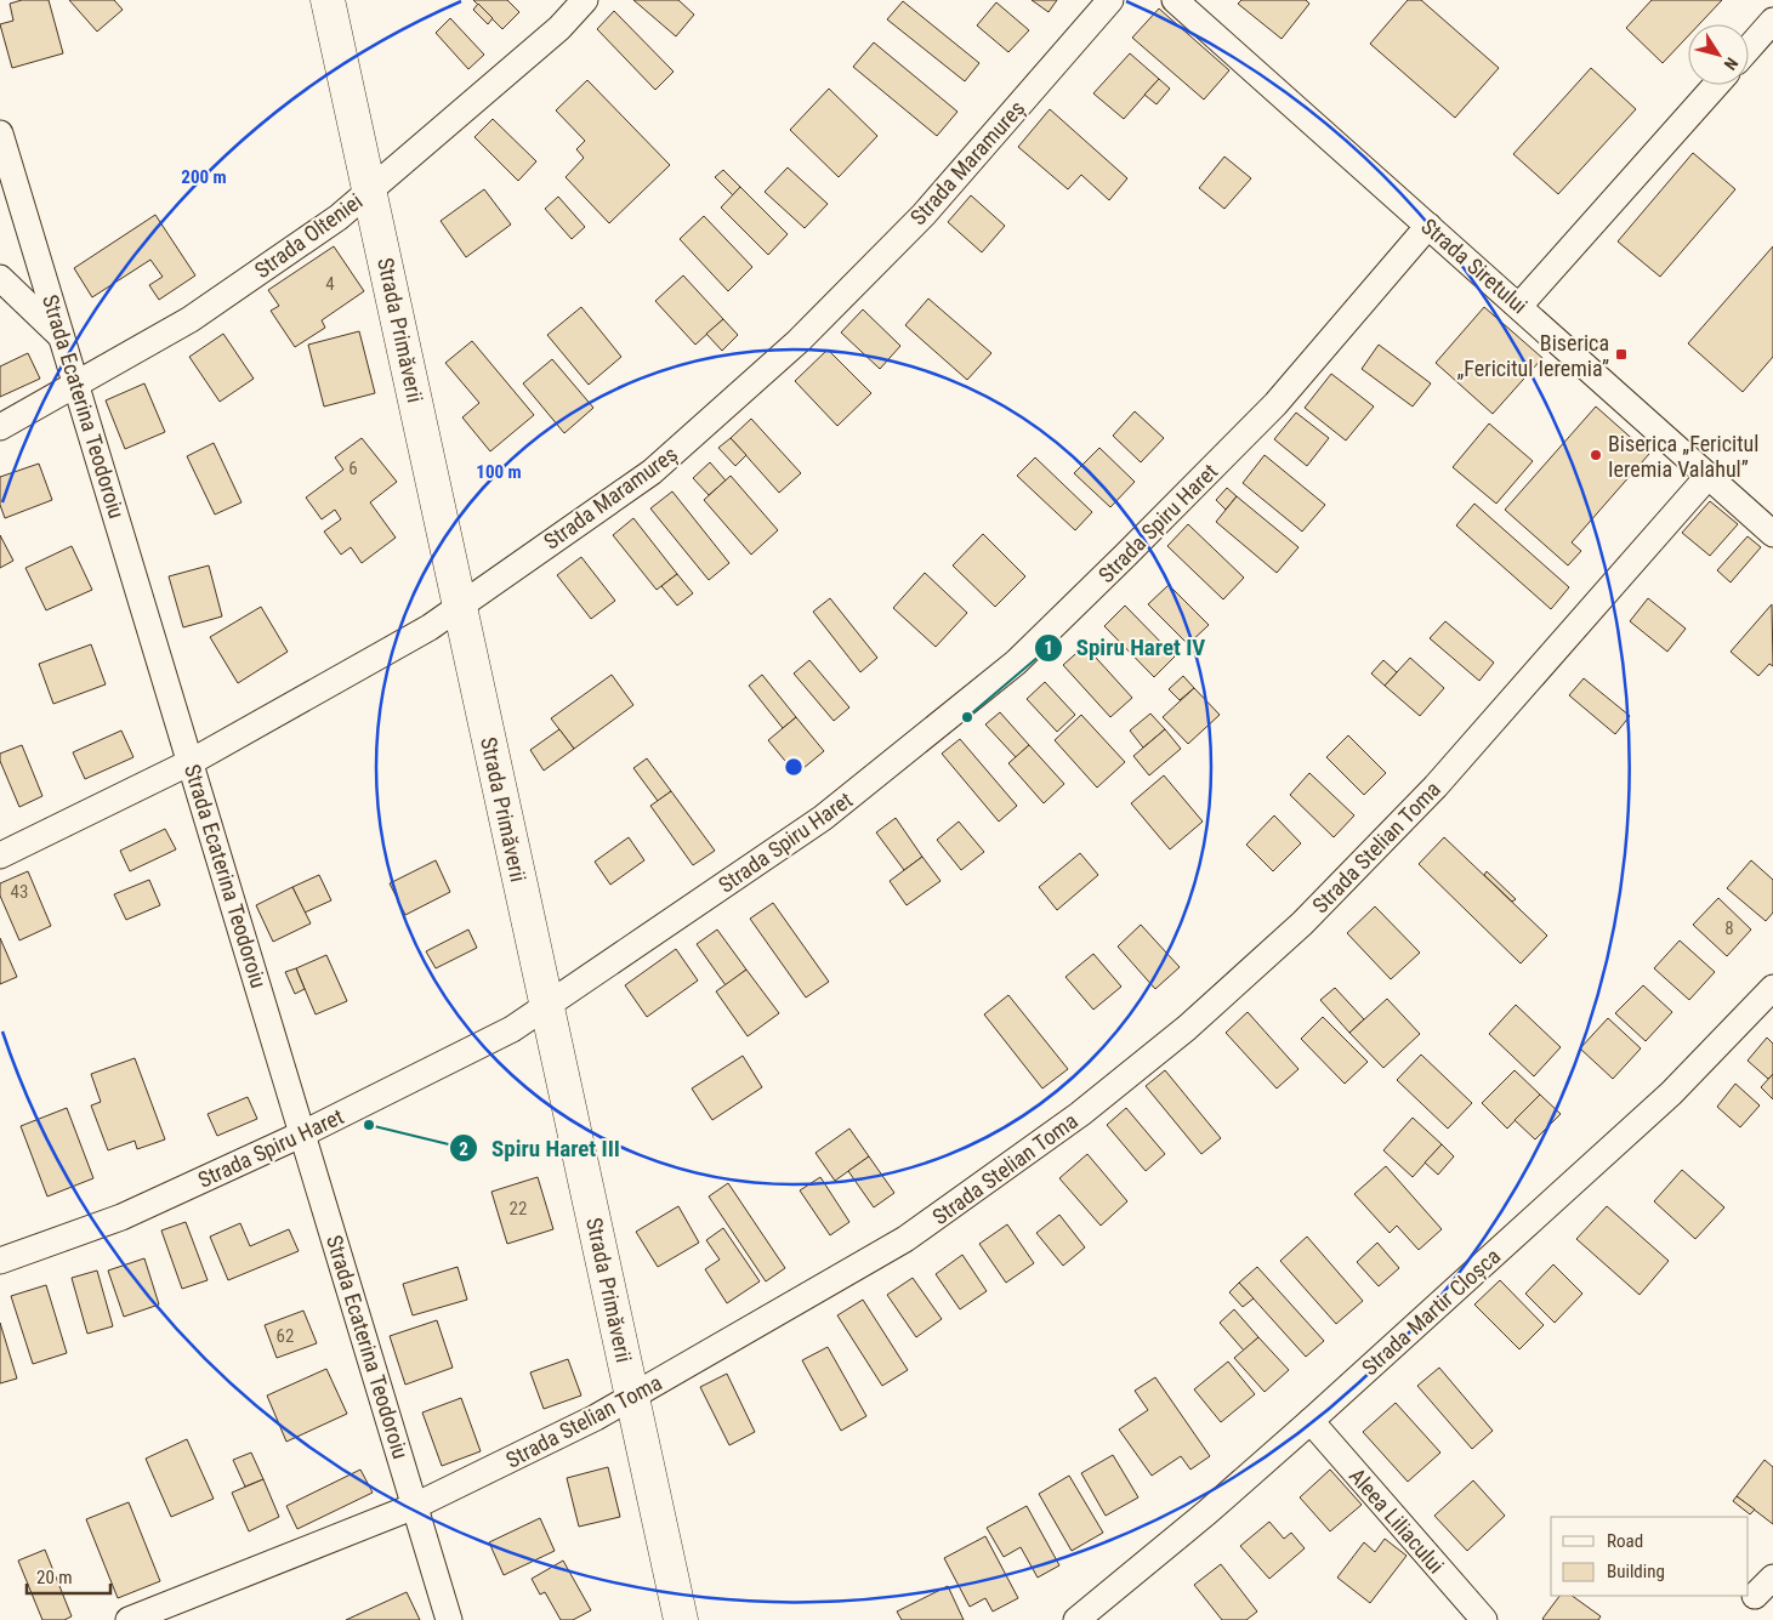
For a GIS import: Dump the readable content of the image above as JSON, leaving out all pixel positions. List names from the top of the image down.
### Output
{
  "streets": {
    "main road": ["Strada Primăverii"],
    "street": [
      "Strada Maramureș",
      "Strada Olteniei",
      "Strada Siretului",
      "Strada Ecaterina Teodoroiu",
      "Strada Spiru Haret",
      "Strada Stelian Toma",
      "Strada Martir Cloșca",
      "Aleea Liliacului"
    ]
  },
  "crossings": [
    ["Strada Maramureș", "Strada Primăverii"],
    ["Strada Maramureș", "Strada Ecaterina Teodoroiu"],
    ["Strada Olteniei", "Strada Primăverii"],
    ["Strada Olteniei", "Strada Ecaterina Teodoroiu"],
    ["Strada Siretului", "Strada Spiru Haret"],
    ["Strada Siretului", "Strada Stelian Toma"],
    ["Strada Primăverii", "Strada Spiru Haret"],
    ["Strada Primăverii", "Strada Stelian Toma"],
    ["Strada Ecaterina Teodoroiu", "Strada Spiru Haret"],
    ["Strada Ecaterina Teodoroiu", "Strada Stelian Toma"],
    ["Strada Martir Cloșca", "Aleea Liliacului"]
  ],
  "places": {
    "transit": ["Biserica „Fericitul Ieremia”"],
    "other": ["Biserica „Fericitul Ieremia Valahul”", "Spiru Haret IV", "Spiru Haret III"]
  },
  "house_numbers": [
    "4",
    "6",
    "43",
    "8",
    "22",
    "62"
  ],
  "legend": ["Road", "Building"],
  "scale_bar": "20 m",
  "north": "bottom right",
  "rings": ["200 m", "100 m"]
}
